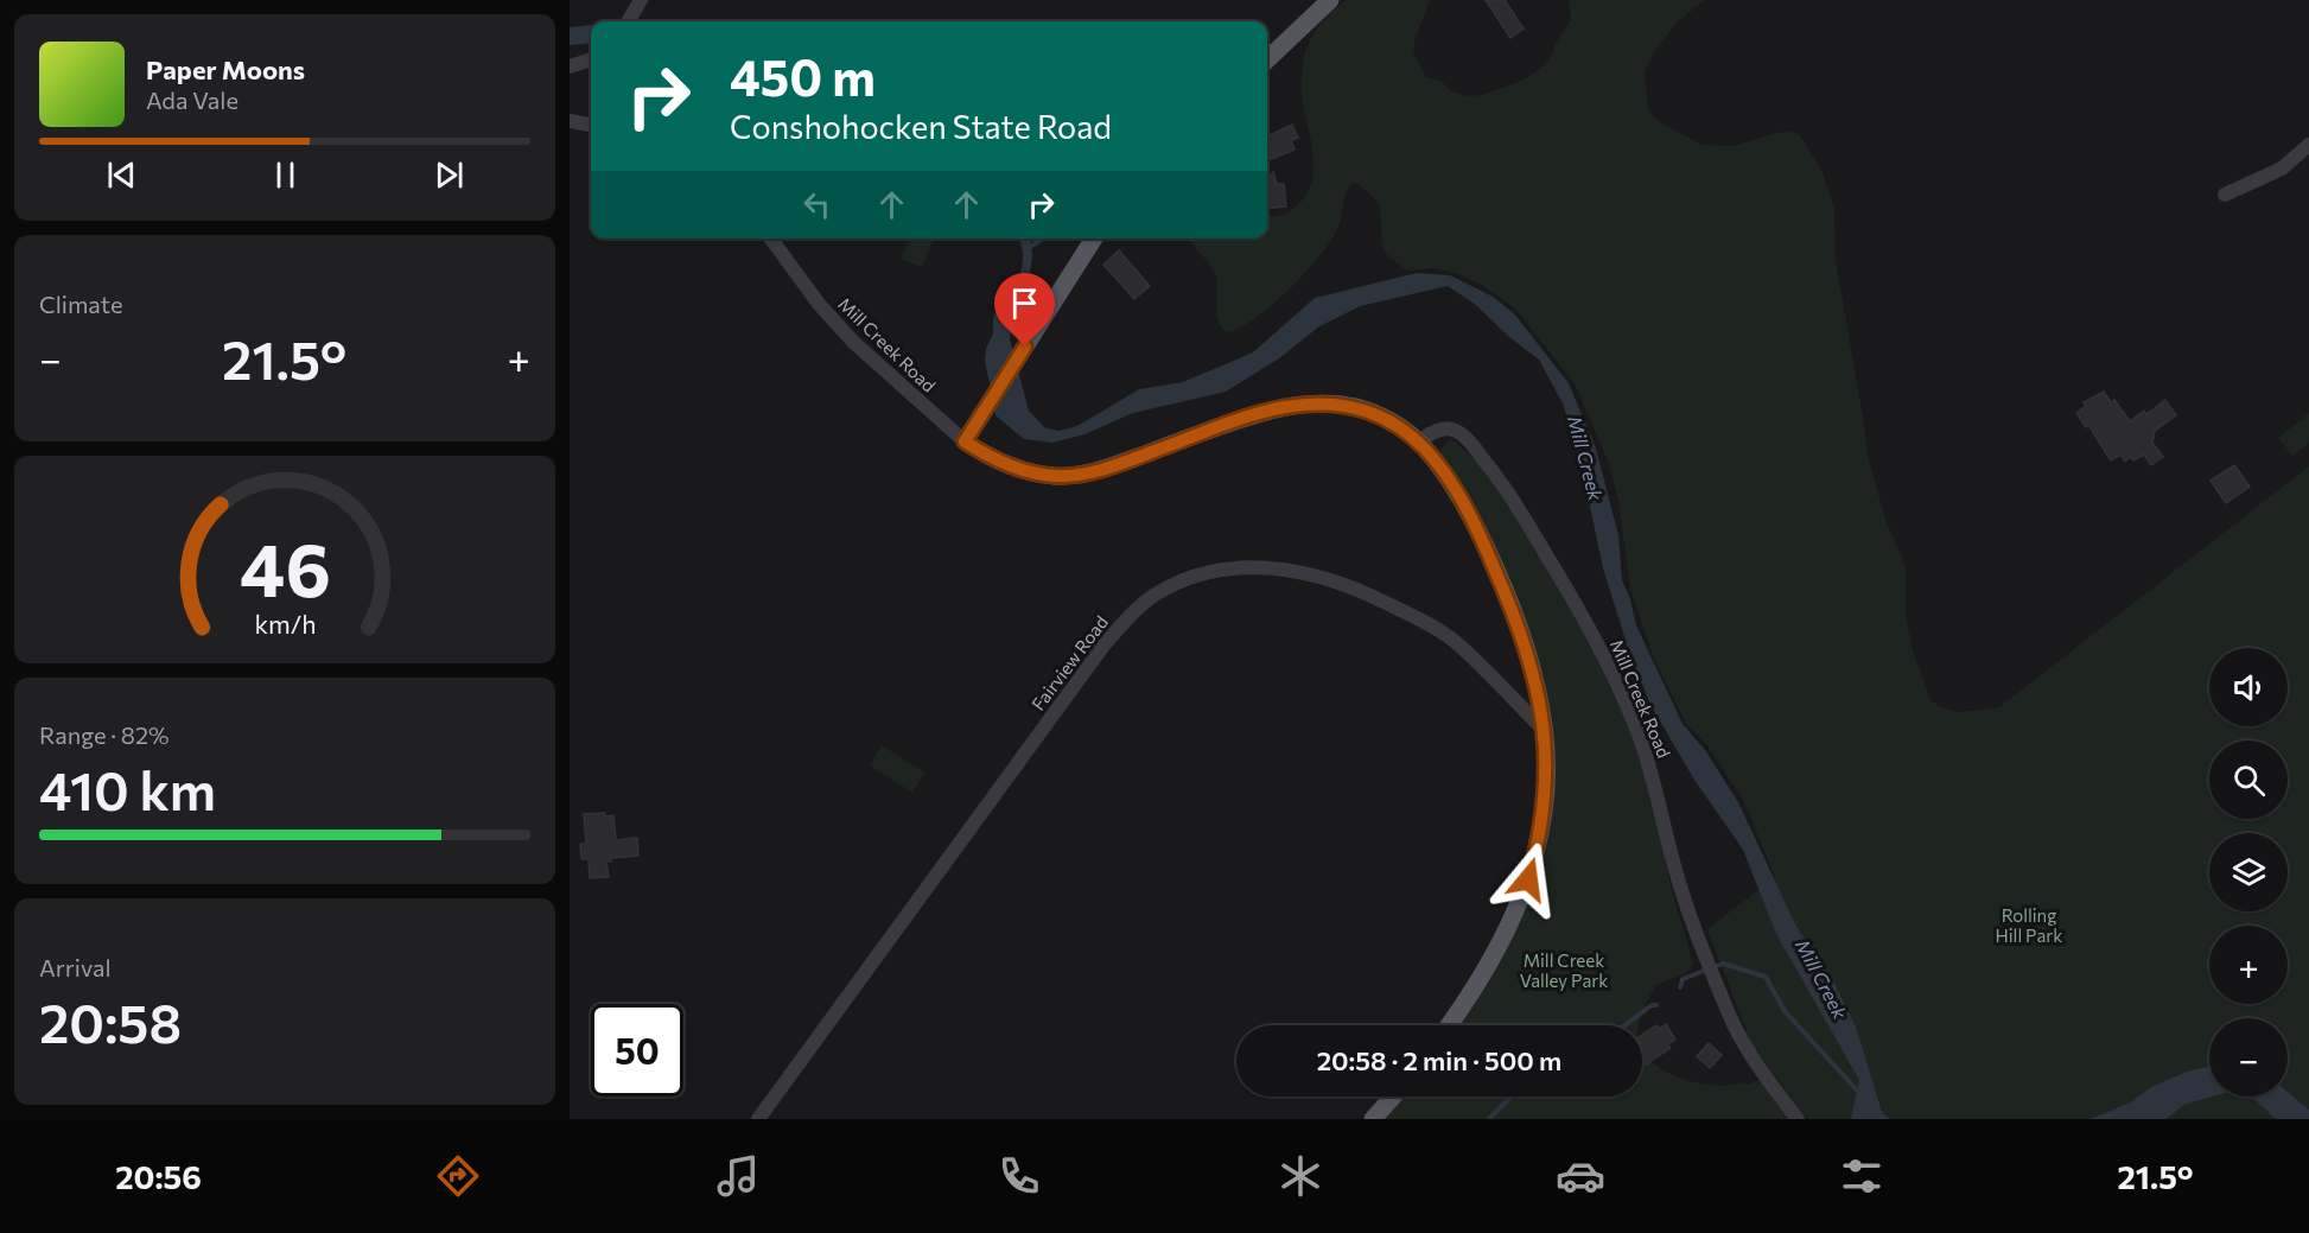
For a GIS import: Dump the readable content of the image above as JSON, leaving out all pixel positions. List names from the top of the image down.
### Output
{
  "streets": {
    "street": ["Mill Creek Road", "Fairview Road"]
  },
  "water": ["Mill Creek"],
  "parks": ["Rolling Hill Park", "Mill Creek Valley Park"],
  "page": {
    "turn": ["450 m", "Conshohocken State Road"],
    "song": ["Paper Moons", "Ada Vale"],
    "tile": [
      "Climate",
      ["Range · 82%", "410 km"],
      ["Arrival", "20:58"]
    ],
    "heat": ["−", "21.5°", "+"],
    "map_buttons": ["+", "−"],
    "limit": "50",
    "trip": "20:58 · 2 min · 500 m",
    "tabs": ["20:56", "21.5°"],
    "gauge": ["46", "km/h"]
  }
}
